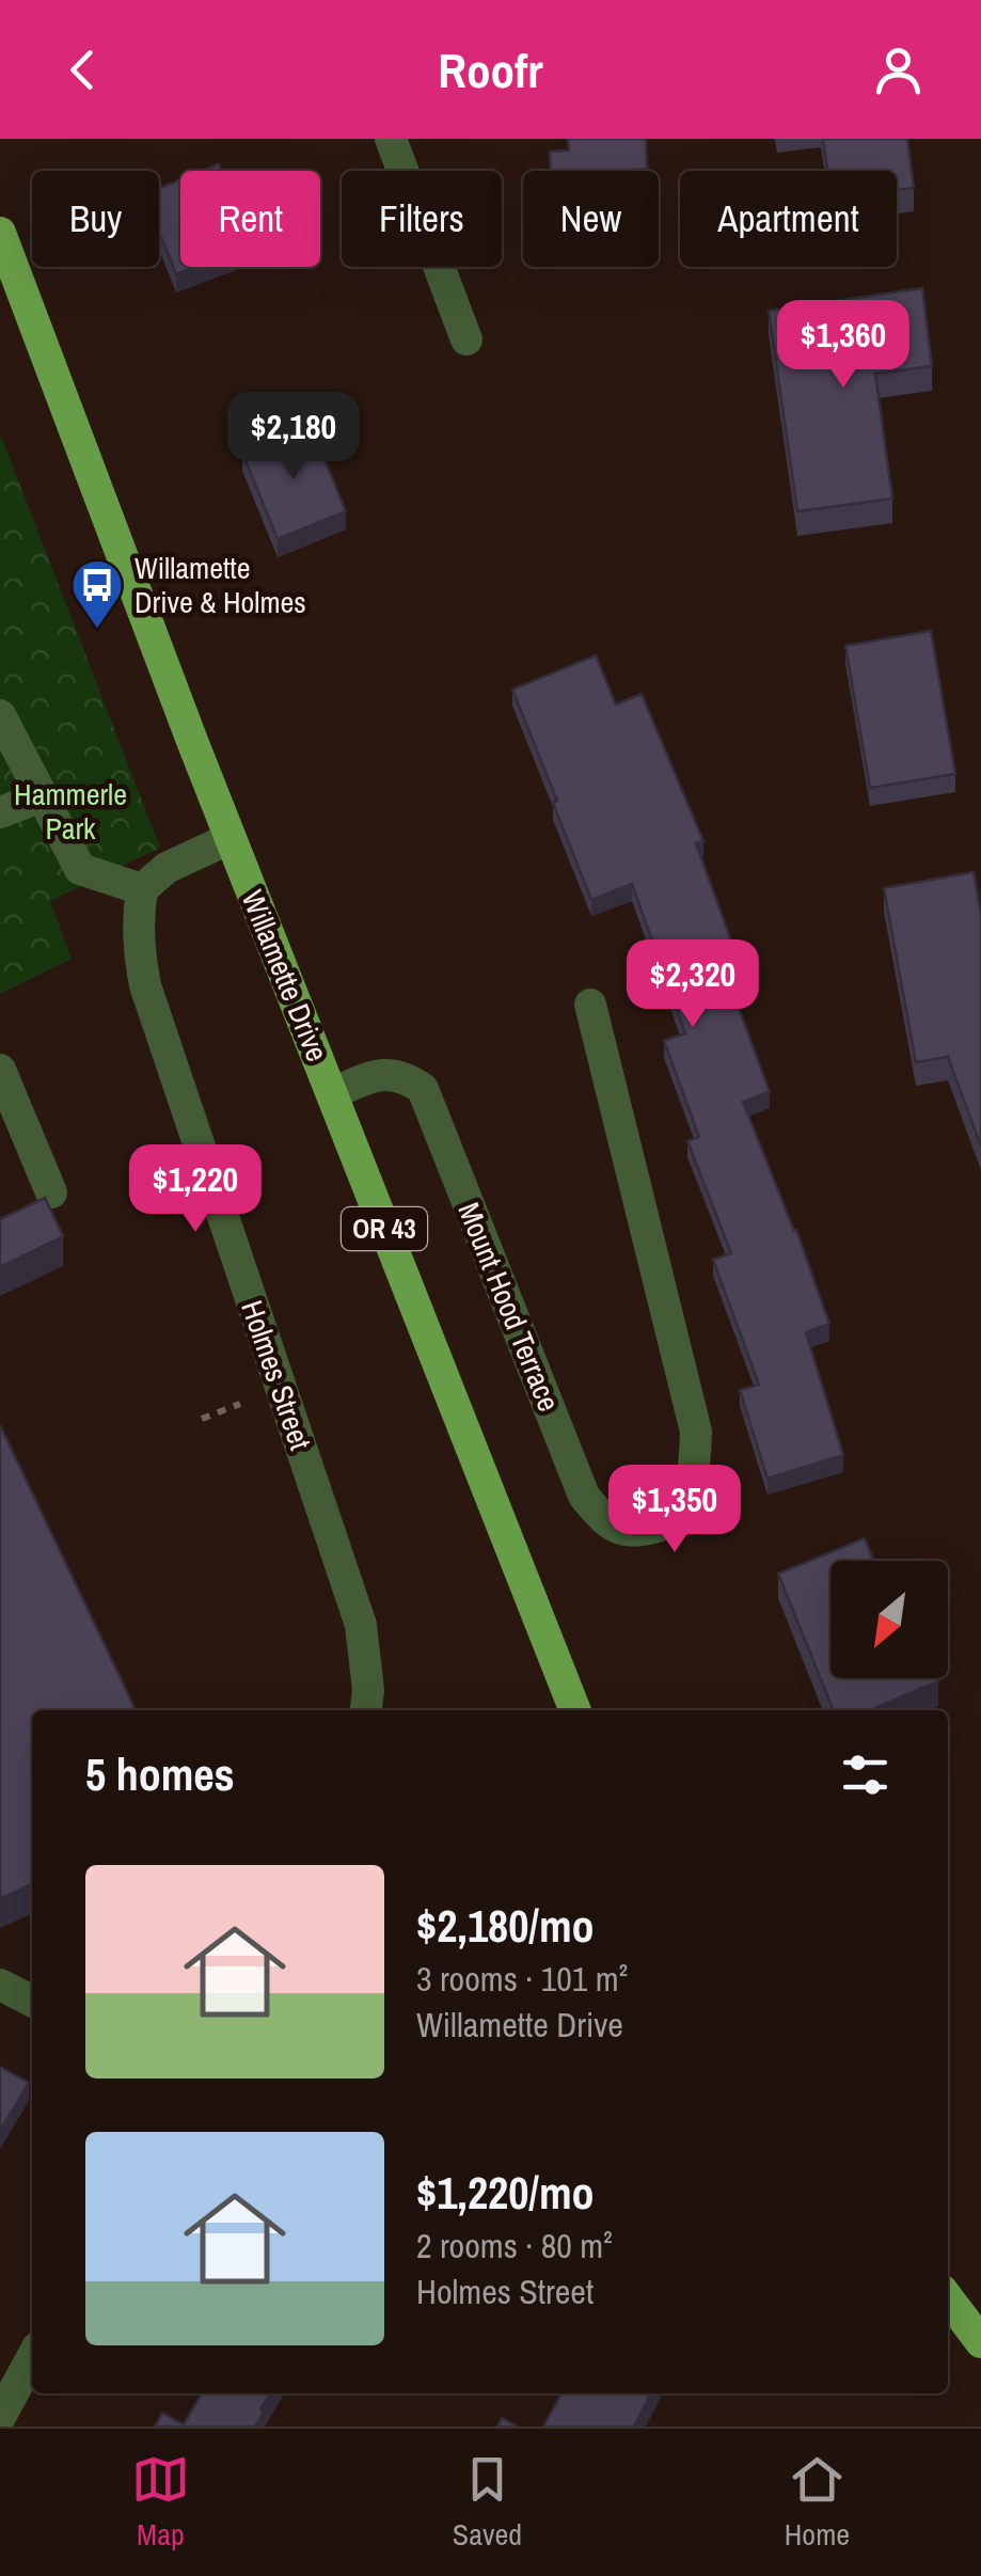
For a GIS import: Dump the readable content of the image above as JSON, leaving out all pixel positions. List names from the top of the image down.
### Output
{
  "streets": {
    "main road": ["Willamette Drive", "OR 43"],
    "street": ["Mount Hood Terrace", "Holmes Street"]
  },
  "crossings": [
    ["Willamette Drive", "Mount Hood Terrace"]
  ],
  "parks": ["Hammerle Park"],
  "places": {
    "bus stop": ["Willamette Drive & Holmes"]
  },
  "north": "bottom left",
  "page": {
    "header": "Roofr",
    "chip": [
      "Buy",
      "Rent",
      "Filters",
      "New",
      "Apartment"
    ],
    "price": [
      "$1,360",
      "$2,180",
      "$2,320",
      "$1,220",
      "$1,350"
    ],
    "heading": "5 homes",
    "list": [
      {
        "name": "$2,180/mo",
        "note": "3 rooms · 101 m² · Willamette Drive"
      },
      {
        "name": "$1,220/mo",
        "note": "2 rooms · 80 m² · Holmes Street"
      }
    ],
    "tabs": ["Map", "Saved", "Home"]
  }
}
